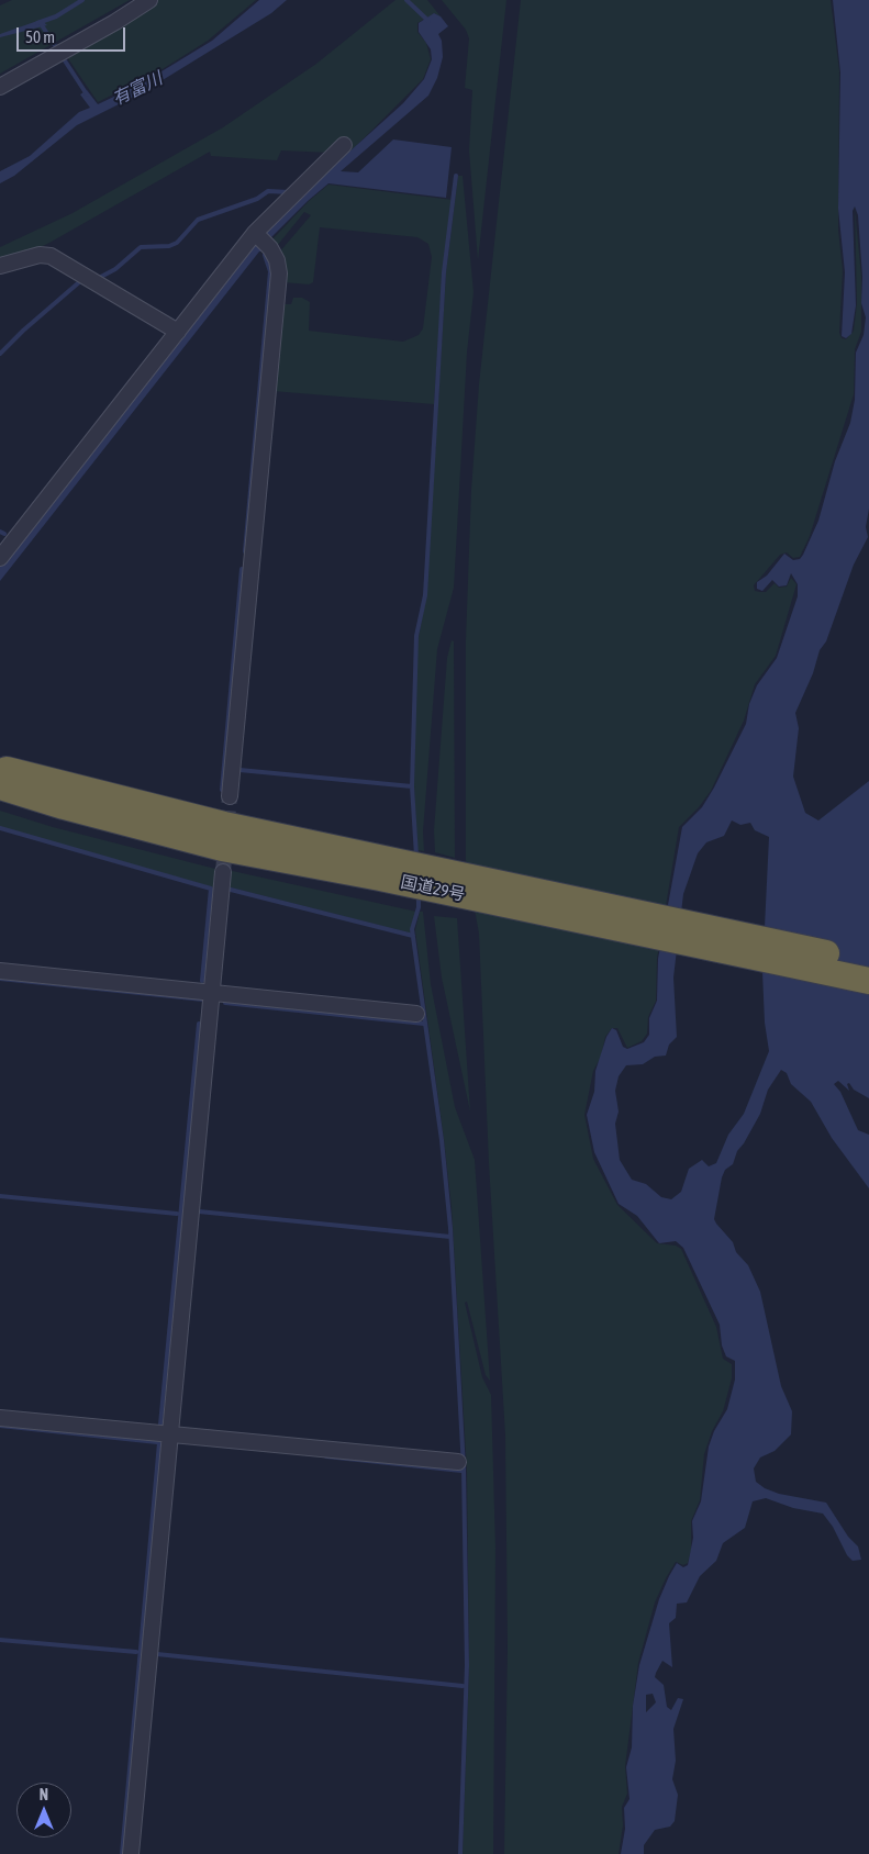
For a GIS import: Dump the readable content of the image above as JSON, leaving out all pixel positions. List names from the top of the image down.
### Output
{
  "streets": {
    "highway": ["国道29号"]
  },
  "water": ["有富川"],
  "scale_bar": "50 m",
  "north": "top"
}
